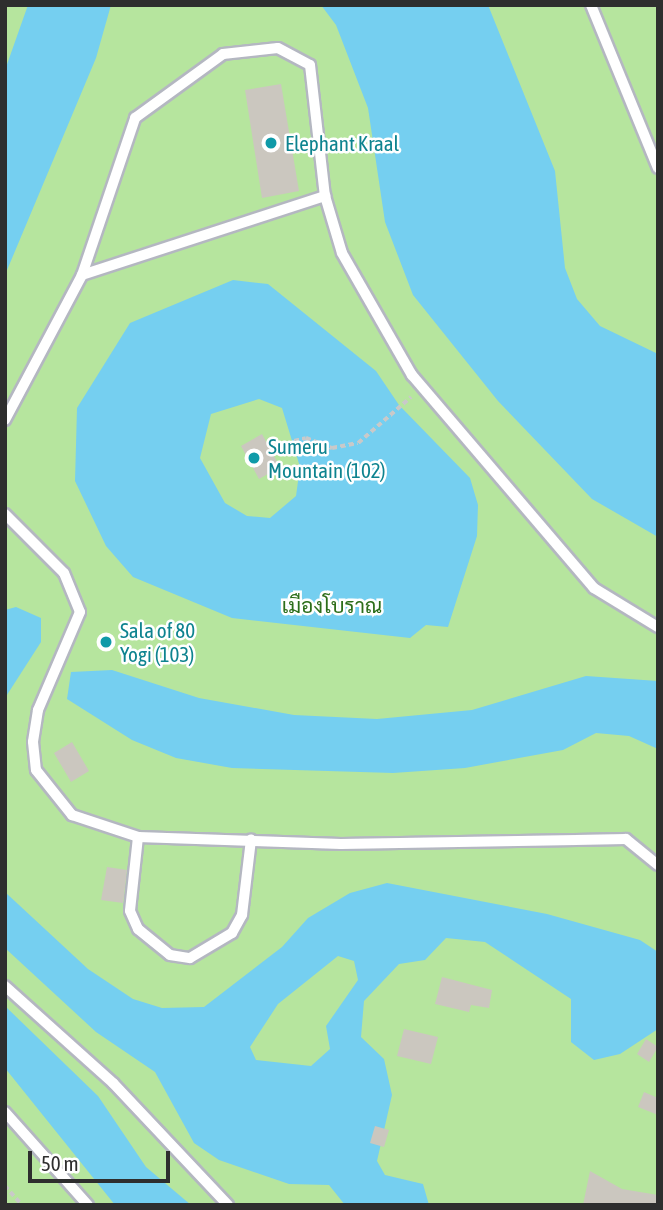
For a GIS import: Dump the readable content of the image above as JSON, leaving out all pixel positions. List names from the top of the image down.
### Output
{
  "parks": ["เมืองโบราณ"],
  "places": ["Elephant Kraal", "Sumeru Mountain (102)", "Sala of 80 Yogi (103)"],
  "scale_bar": "50 m"
}
